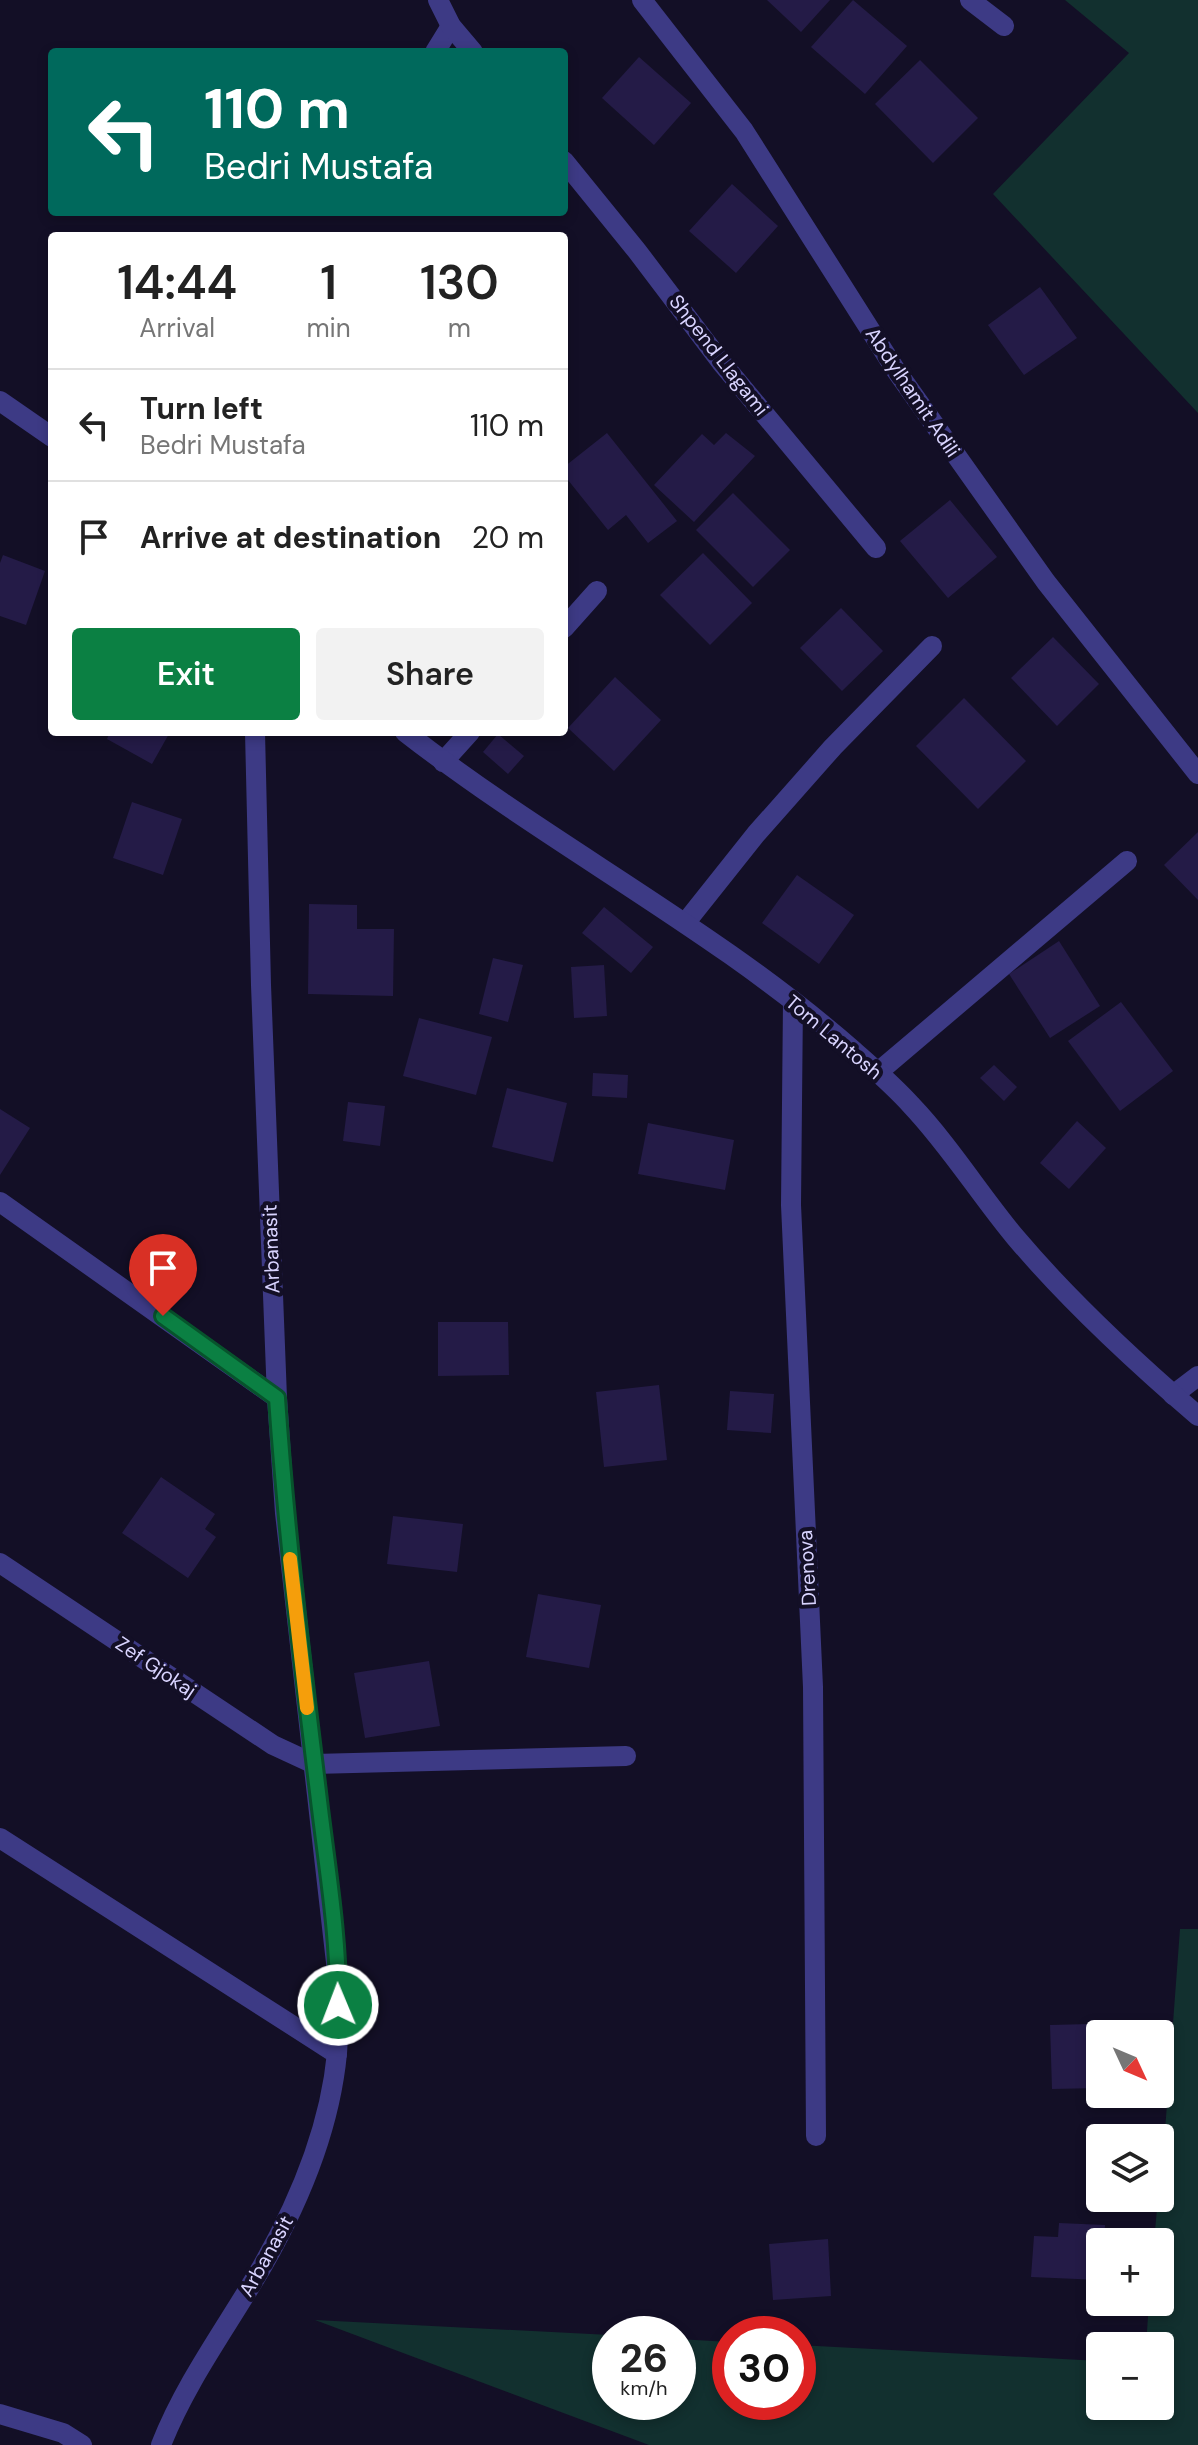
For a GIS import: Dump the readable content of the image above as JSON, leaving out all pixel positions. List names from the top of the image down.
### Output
{
  "streets": {
    "street": [
      "Shpend Llagami",
      "Abdylhamit Adili",
      "Tom Lantosh",
      "Arbanasit",
      "Drenova",
      "Zef Gjokaj"
    ]
  },
  "crossings": [
    ["Tom Lantosh", "Drenova"],
    ["Arbanasit", "Zef Gjokaj"]
  ],
  "north": "bottom right",
  "page": {
    "turn": ["110 m", "Bedri Mustafa"],
    "eta": [
      "14:44",
      "Arrival",
      "1",
      "min",
      "130",
      "m"
    ],
    "list": [
      {
        "name": "Turn left",
        "note": "Bedri Mustafa",
        "value": "110 m"
      },
      {
        "name": "Arrive at destination",
        "value": "20 m"
      }
    ],
    "buttons": ["Exit", "Share"],
    "map_buttons": ["+", "−"],
    "speed": "26 km/h",
    "limit": "30"
  }
}
